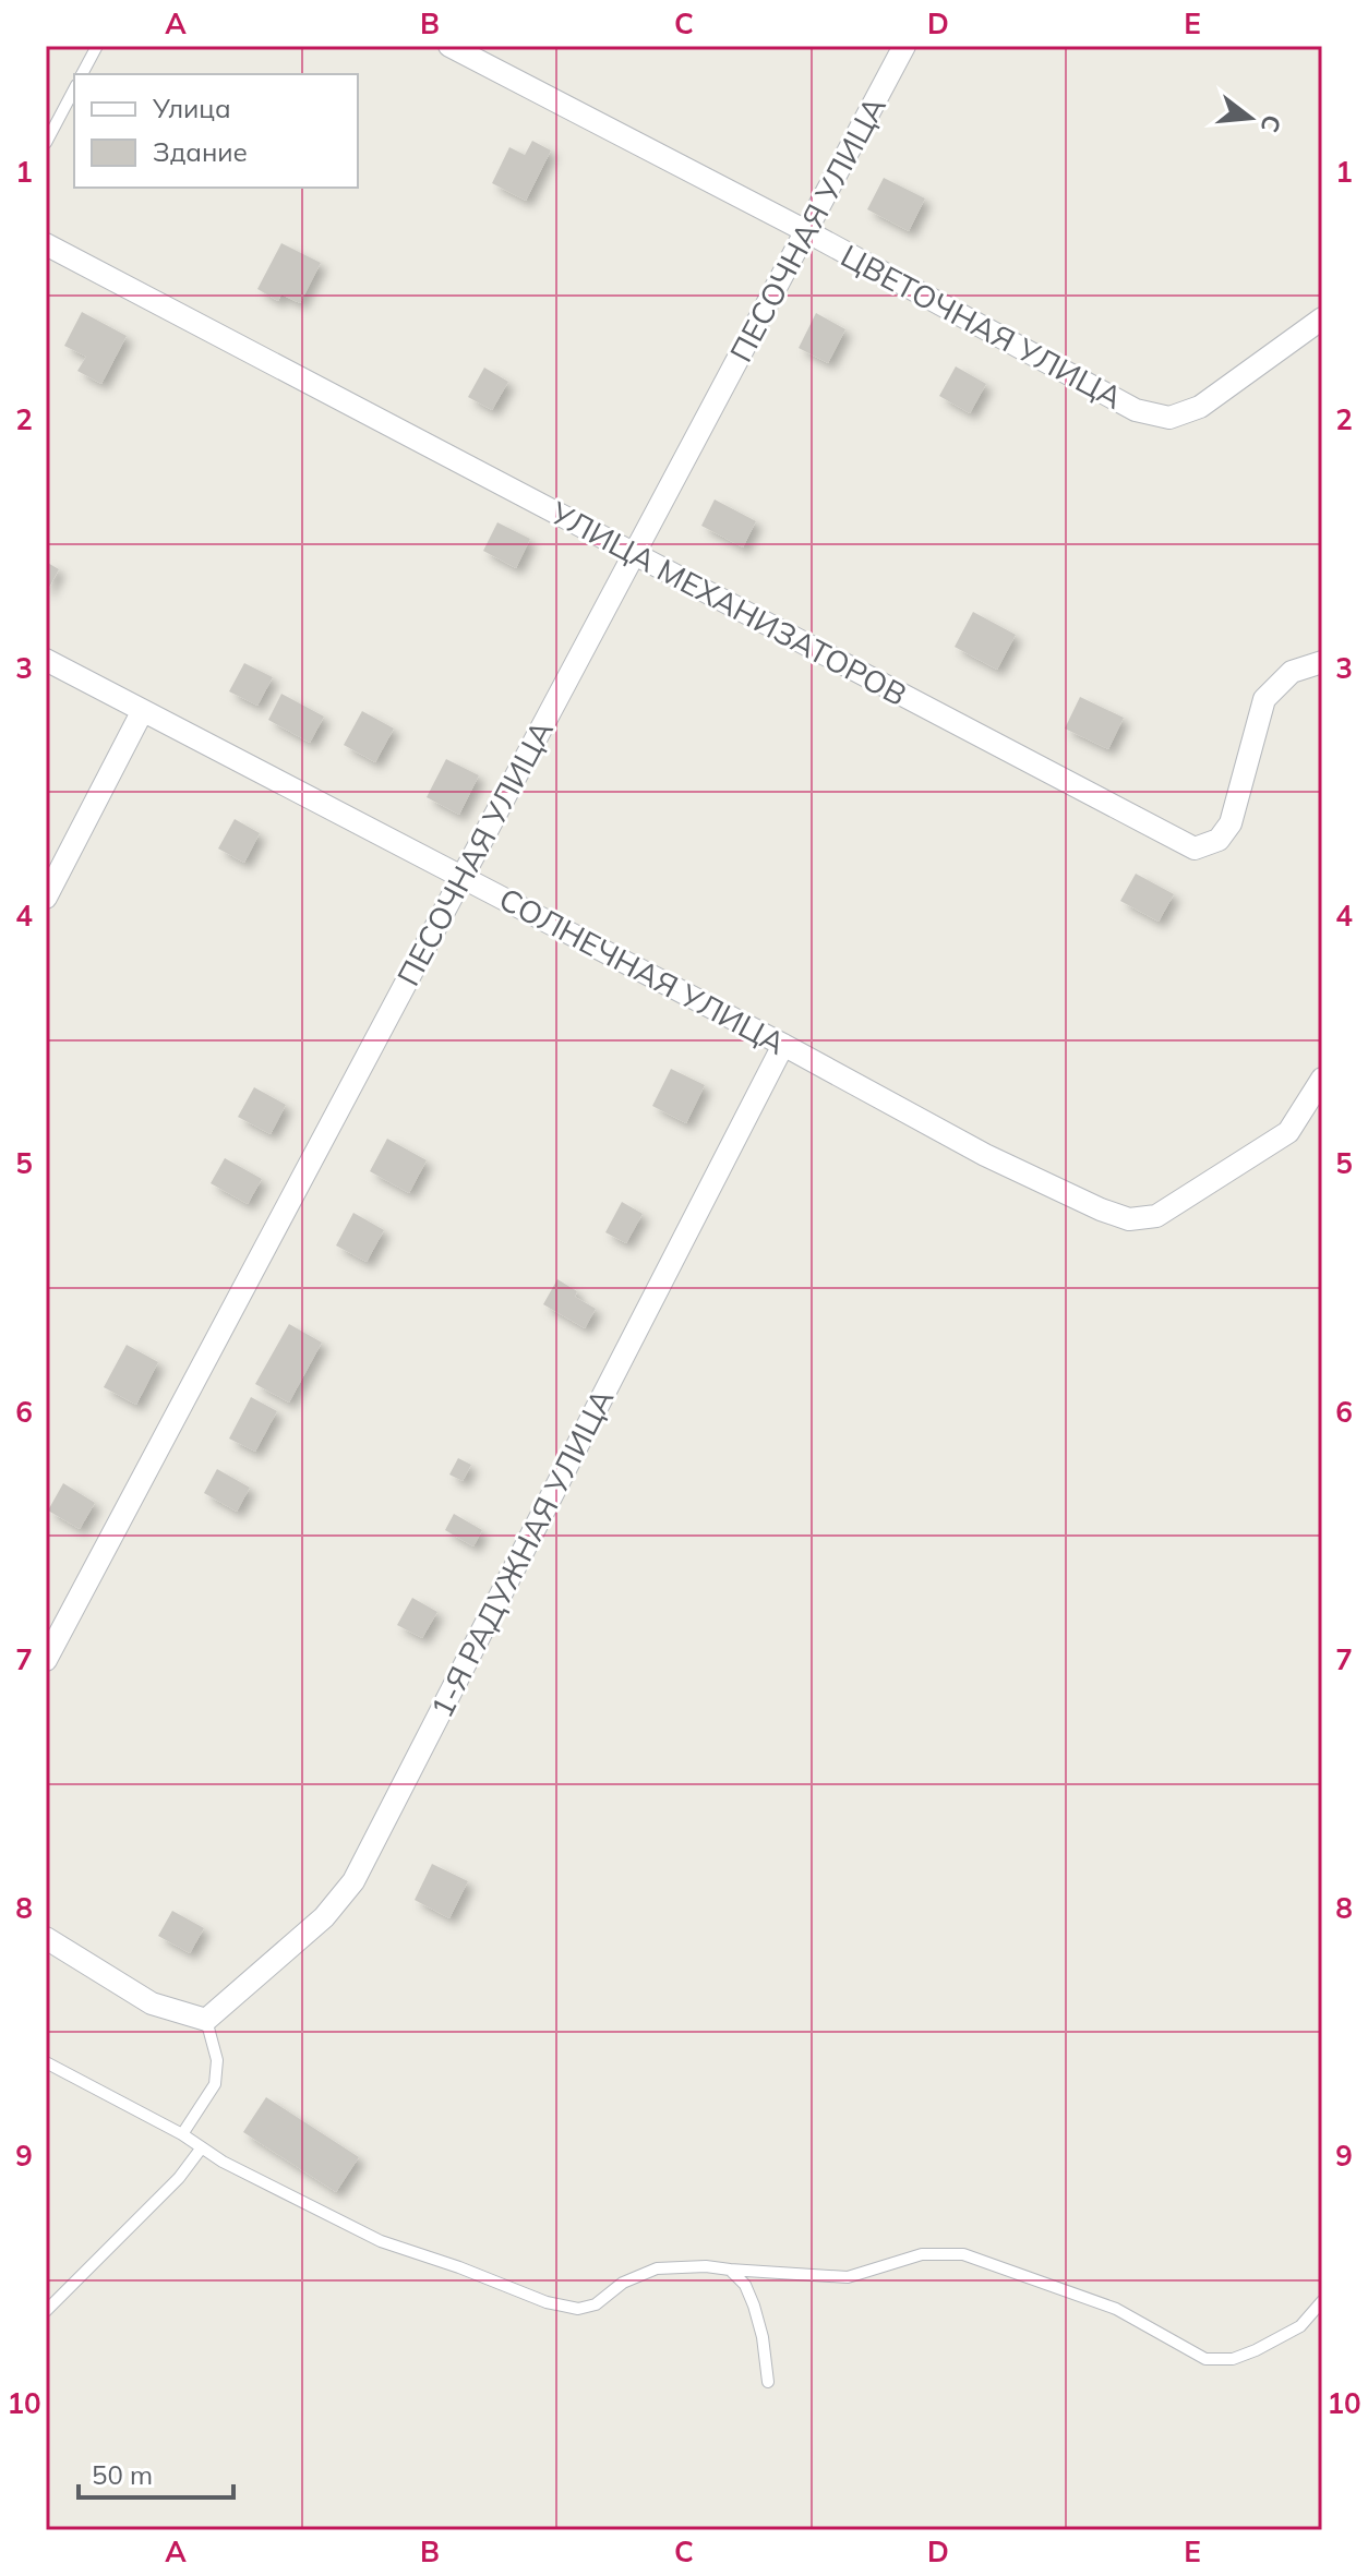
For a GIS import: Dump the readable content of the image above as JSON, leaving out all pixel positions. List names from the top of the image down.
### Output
{
  "streets": {
    "street": [
      "ПЕСОЧНАЯ УЛИЦА",
      "ЦВЕТОЧНАЯ УЛИЦА",
      "УЛИЦА МЕХАНИЗАТОРОВ",
      "СОЛНЕЧНАЯ УЛИЦА",
      "1-Я РАДУЖНАЯ УЛИЦА"
    ]
  },
  "crossings": [
    ["ПЕСОЧНАЯ УЛИЦА", "ЦВЕТОЧНАЯ УЛИЦА"],
    ["ПЕСОЧНАЯ УЛИЦА", "УЛИЦА МЕХАНИЗАТОРОВ"],
    ["ПЕСОЧНАЯ УЛИЦА", "СОЛНЕЧНАЯ УЛИЦА"],
    ["СОЛНЕЧНАЯ УЛИЦА", "1-Я РАДУЖНАЯ УЛИЦА"]
  ],
  "legend": ["Улица", "Здание"],
  "scale_bar": "50 m",
  "north": "right",
  "grid": {
    "columns": [
      "A",
      "B",
      "C",
      "D",
      "E"
    ],
    "rows": [
      "1",
      "2",
      "3",
      "4",
      "5",
      "6",
      "7",
      "8",
      "9",
      "10"
    ]
  }
}
